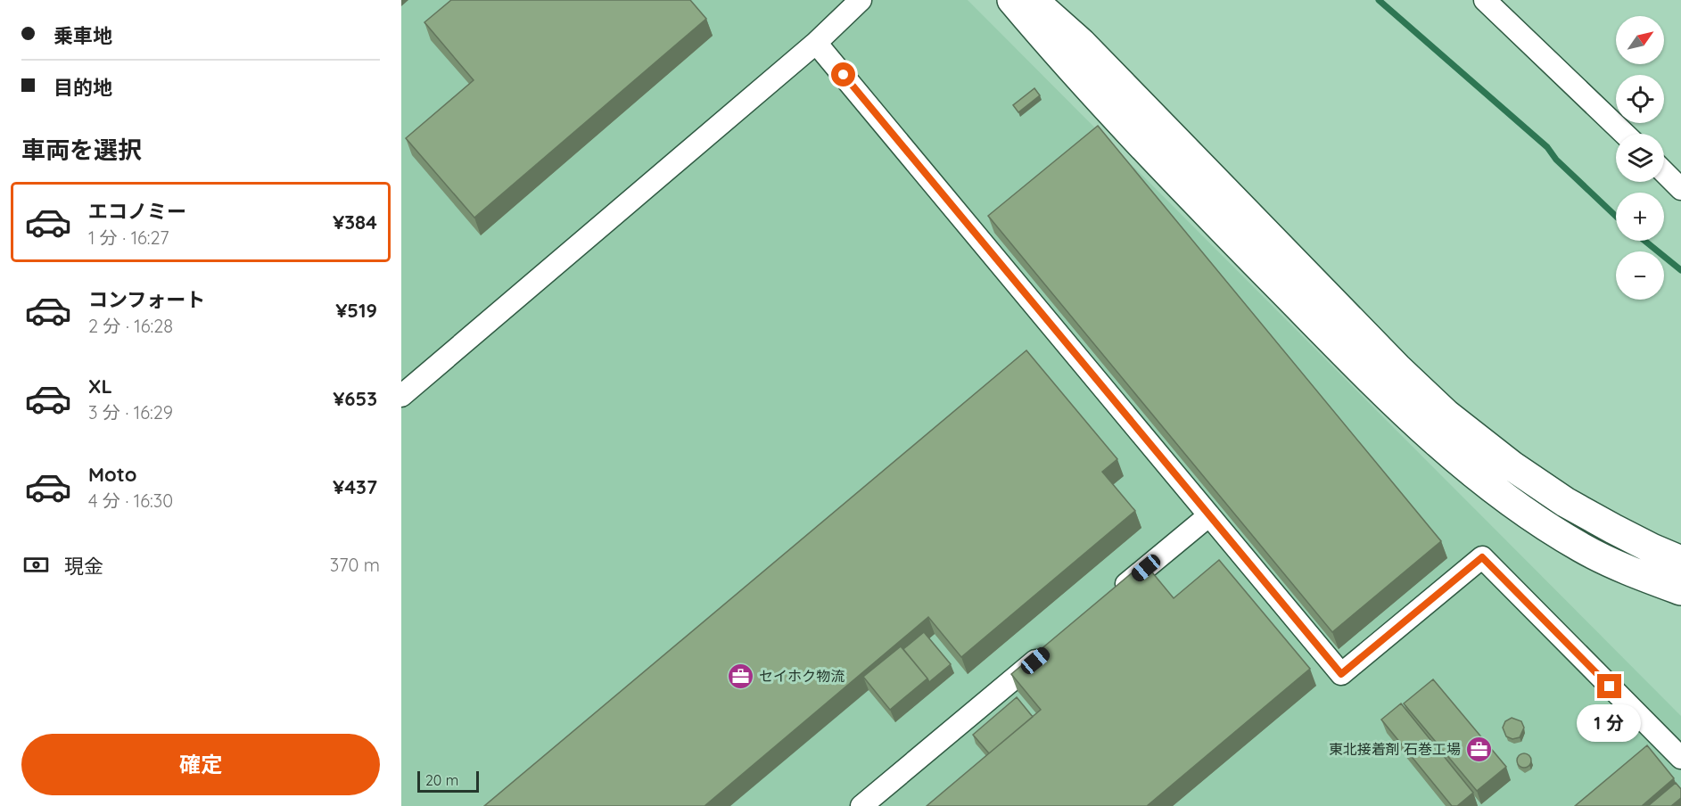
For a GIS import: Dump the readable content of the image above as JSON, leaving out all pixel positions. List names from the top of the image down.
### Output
{
  "places": {
    "office": ["セイホク物流", "東北接着剤 石巻工場"]
  },
  "scale_bar": "20 m",
  "north": "top right",
  "page": {
    "banner": ["乗車地", "目的地"],
    "map_buttons": ["+", "−"],
    "heading": "車両を選択",
    "list": [
      {
        "name": "エコノミー",
        "note": "1 分 · 16:27",
        "value": "¥384"
      },
      {
        "name": "コンフォート",
        "note": "2 分 · 16:28",
        "value": "¥519"
      },
      {
        "name": "XL",
        "note": "3 分 · 16:29",
        "value": "¥653"
      },
      {
        "name": "Moto",
        "note": "4 分 · 16:30",
        "value": "¥437"
      }
    ],
    "pay": ["現金", "370 m"],
    "bubble": "1 分",
    "buttons": "確定",
    "scale": "20 m"
  }
}
